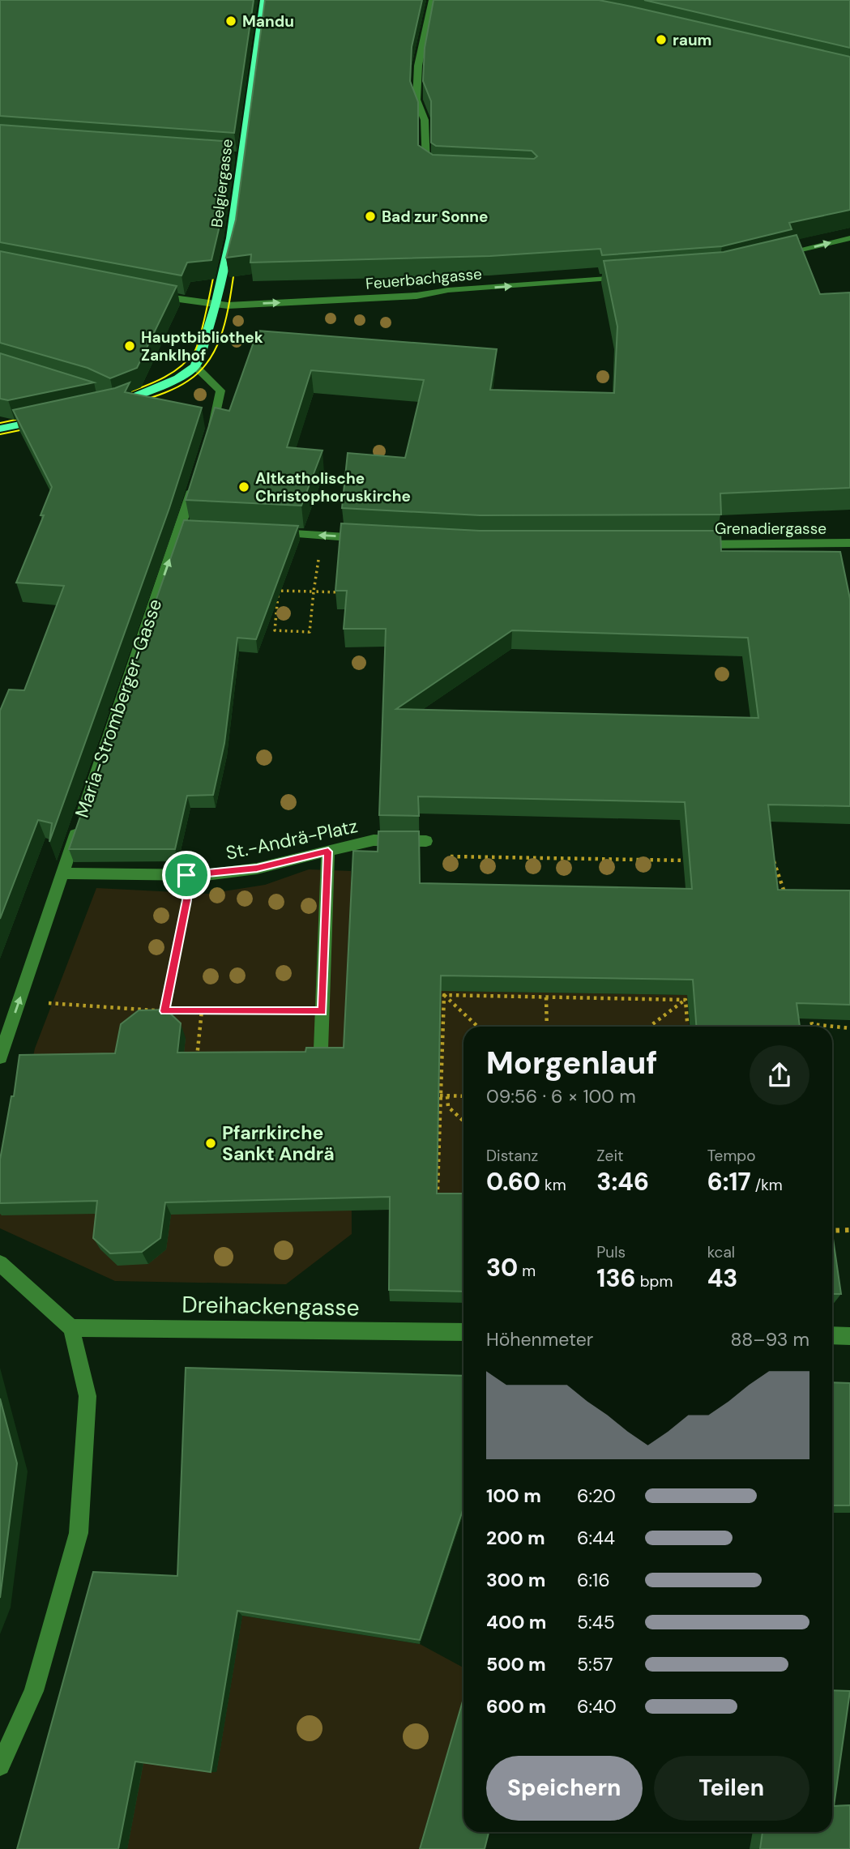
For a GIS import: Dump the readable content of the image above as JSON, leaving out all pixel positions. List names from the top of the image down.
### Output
{
  "streets": {
    "main road": ["Belgiergasse"],
    "street": [
      "Feuerbachgasse",
      "Grenadiergasse",
      "Maria-Stromberger-Gasse",
      "St.-Andrä-Platz",
      "Dreihackengasse"
    ]
  },
  "crossings": [
    ["Belgiergasse", "Feuerbachgasse"],
    ["Maria-Stromberger-Gasse", "St.-Andrä-Platz"]
  ],
  "one_way": ["Feuerbachgasse", "Maria-Stromberger-Gasse"],
  "places": [
    "Mandu",
    "raum",
    "Bad zur Sonne",
    "Hauptbibliothek Zanklhof",
    "Altkatholische Christophoruskirche",
    "Pfarrkirche Sankt Andrä"
  ],
  "page": {
    "heading": ["Morgenlauf", "09:56 · 6 × 100 m"],
    "stats": [
      ["Distanz", "0.60 km"],
      ["Zeit", "3:46"],
      ["Tempo", "6:17 /km"],
      ["30 m"],
      ["Puls", "136 bpm"],
      ["kcal", "43"]
    ],
    "chart": ["Höhenmeter", "88–93 m"],
    "list": [
      {
        "name": "100 m",
        "note": "6:20"
      },
      {
        "name": "200 m",
        "note": "6:44"
      },
      {
        "name": "300 m",
        "note": "6:16"
      },
      {
        "name": "400 m",
        "note": "5:45"
      },
      {
        "name": "500 m",
        "note": "5:57"
      },
      {
        "name": "600 m",
        "note": "6:40"
      }
    ],
    "buttons": ["Speichern", "Teilen"]
  }
}
